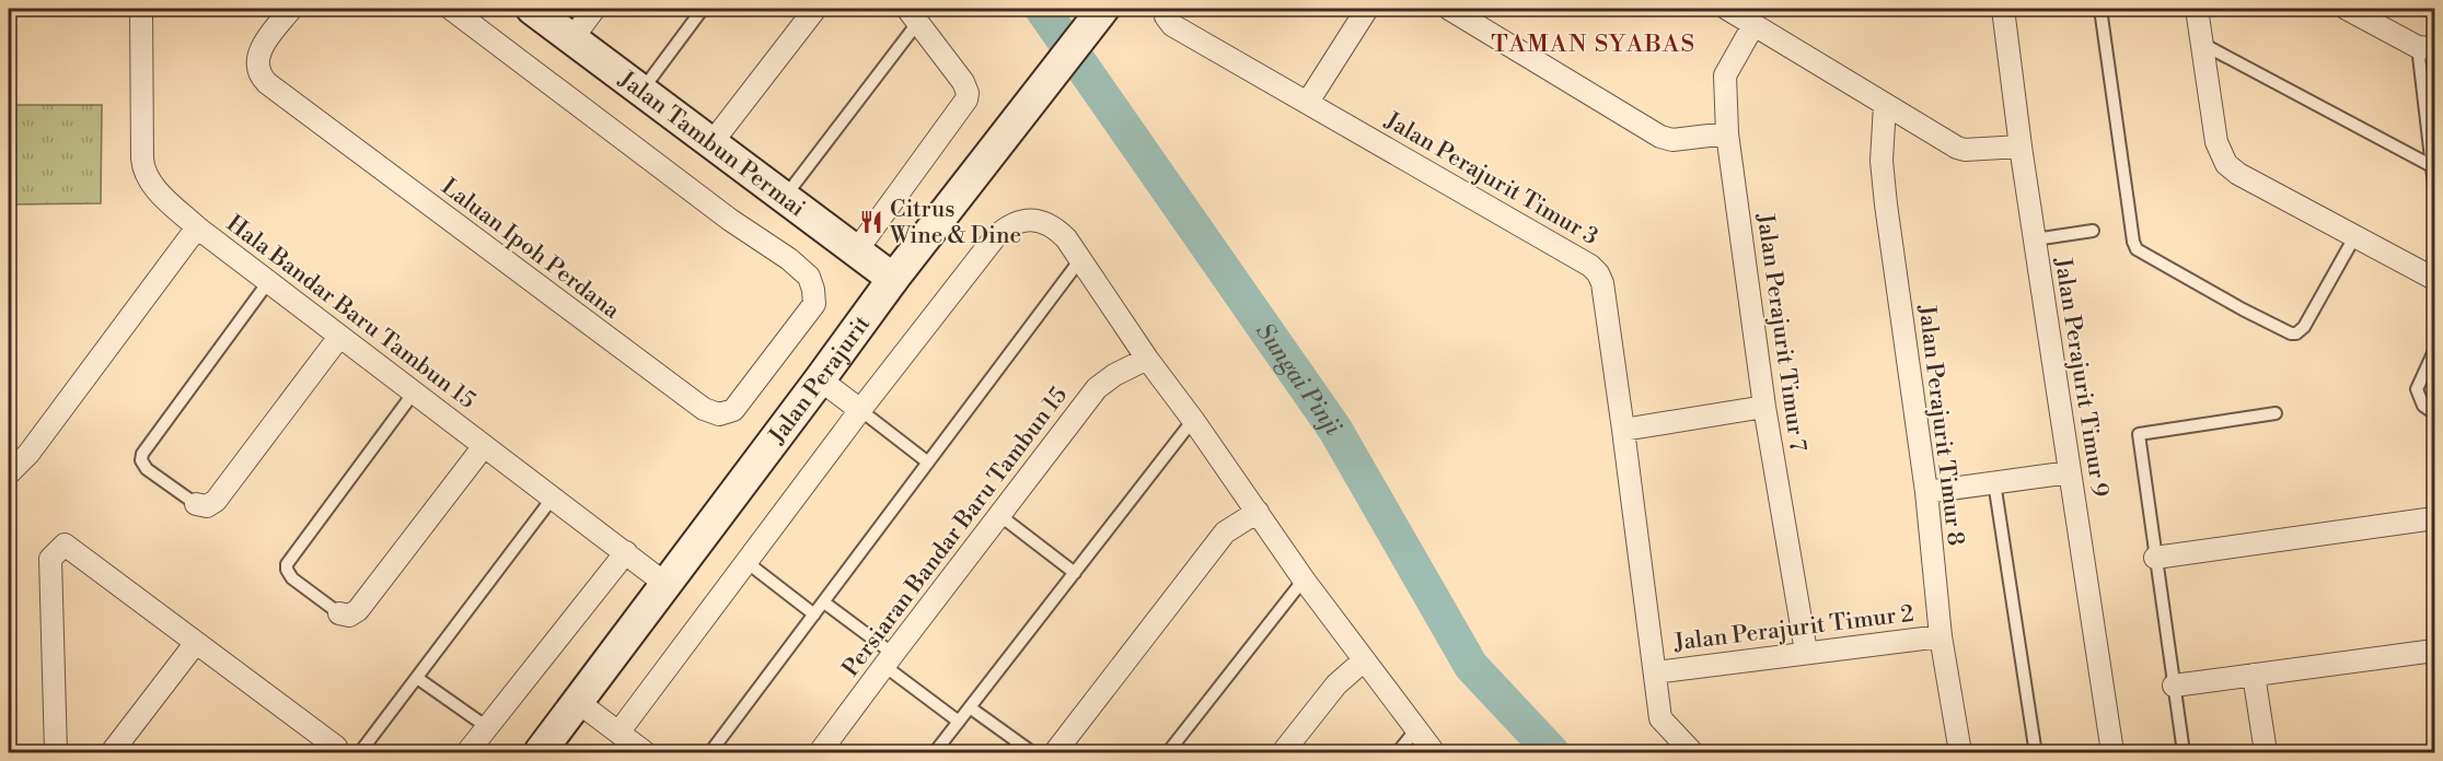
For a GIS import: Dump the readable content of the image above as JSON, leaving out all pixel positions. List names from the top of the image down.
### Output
{
  "streets": {
    "street": [
      "Jalan Tambun Permai",
      "Jalan Perajurit Timur 3",
      "Laluan Ipoh Perdana",
      "Hala Bandar Baru Tambun 15",
      "Jalan Perajurit Timur 7",
      "Jalan Perajurit Timur 9",
      "Jalan Perajurit",
      "Jalan Perajurit Timur 8",
      "Persiaran Bandar Baru Tambun 15",
      "Jalan Perajurit Timur 2"
    ]
  },
  "crossings": [
    ["Jalan Tambun Permai", "Jalan Perajurit"],
    ["Jalan Perajurit Timur 3", "Jalan Perajurit Timur 2"],
    ["Hala Bandar Baru Tambun 15", "Jalan Perajurit"],
    ["Jalan Perajurit Timur 7", "Jalan Perajurit Timur 2"],
    ["Jalan Perajurit Timur 8", "Jalan Perajurit Timur 2"]
  ],
  "districts": ["TAMAN SYABAS"],
  "water": ["Sungai Pinji"],
  "places": {
    "restaurant": ["Citrus Wine & Dine"]
  }
}
